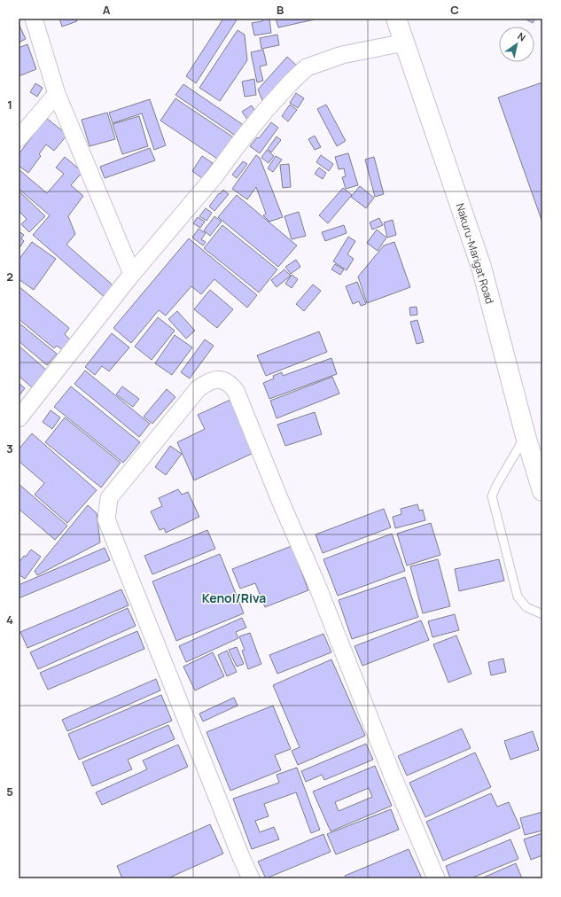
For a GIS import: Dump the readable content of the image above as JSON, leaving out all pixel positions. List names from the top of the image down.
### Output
{
  "streets": {
    "main road": ["Nakuru-Marigat Road"]
  },
  "districts": ["Kenol/Riva"],
  "north": "top right",
  "grid": {
    "columns": ["A", "B", "C"],
    "rows": [
      "1",
      "2",
      "3",
      "4",
      "5"
    ]
  }
}
